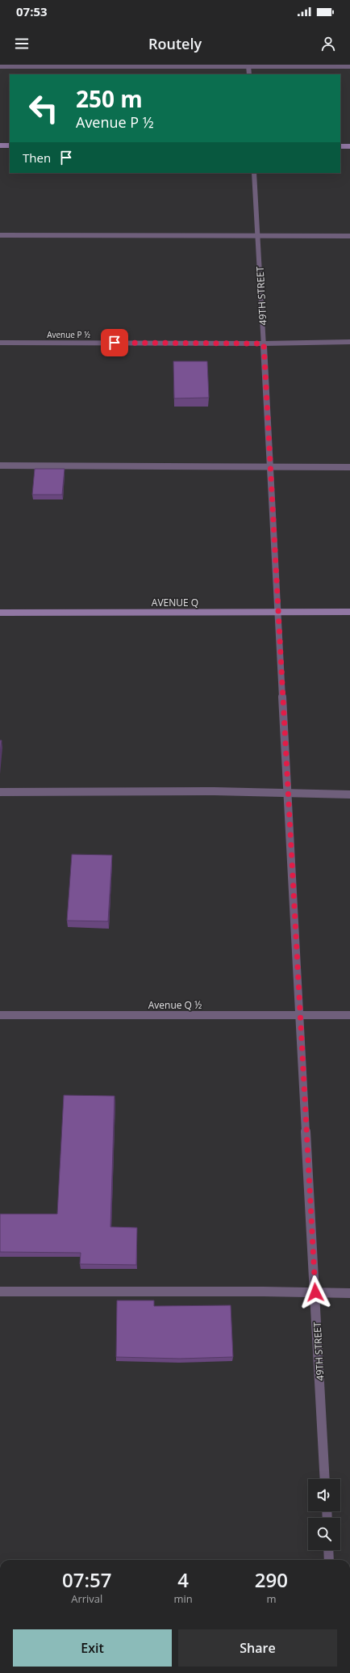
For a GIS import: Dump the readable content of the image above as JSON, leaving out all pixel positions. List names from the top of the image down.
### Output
{
  "streets": {
    "street": [
      "49TH STREET",
      "Avenue P ½",
      "AVENUE Q",
      "Avenue Q ½"
    ]
  },
  "crossings": [
    ["49TH STREET", "Avenue P ½"],
    ["49TH STREET", "AVENUE Q"],
    ["49TH STREET", "Avenue Q ½"]
  ],
  "page": {
    "status": "07:53",
    "header": "Routely",
    "turn": ["250 m", "Avenue P ½"],
    "then": "Then",
    "eta": [
      "07:57",
      "Arrival",
      "4",
      "min",
      "290",
      "m"
    ],
    "buttons": ["Exit", "Share"]
  }
}
